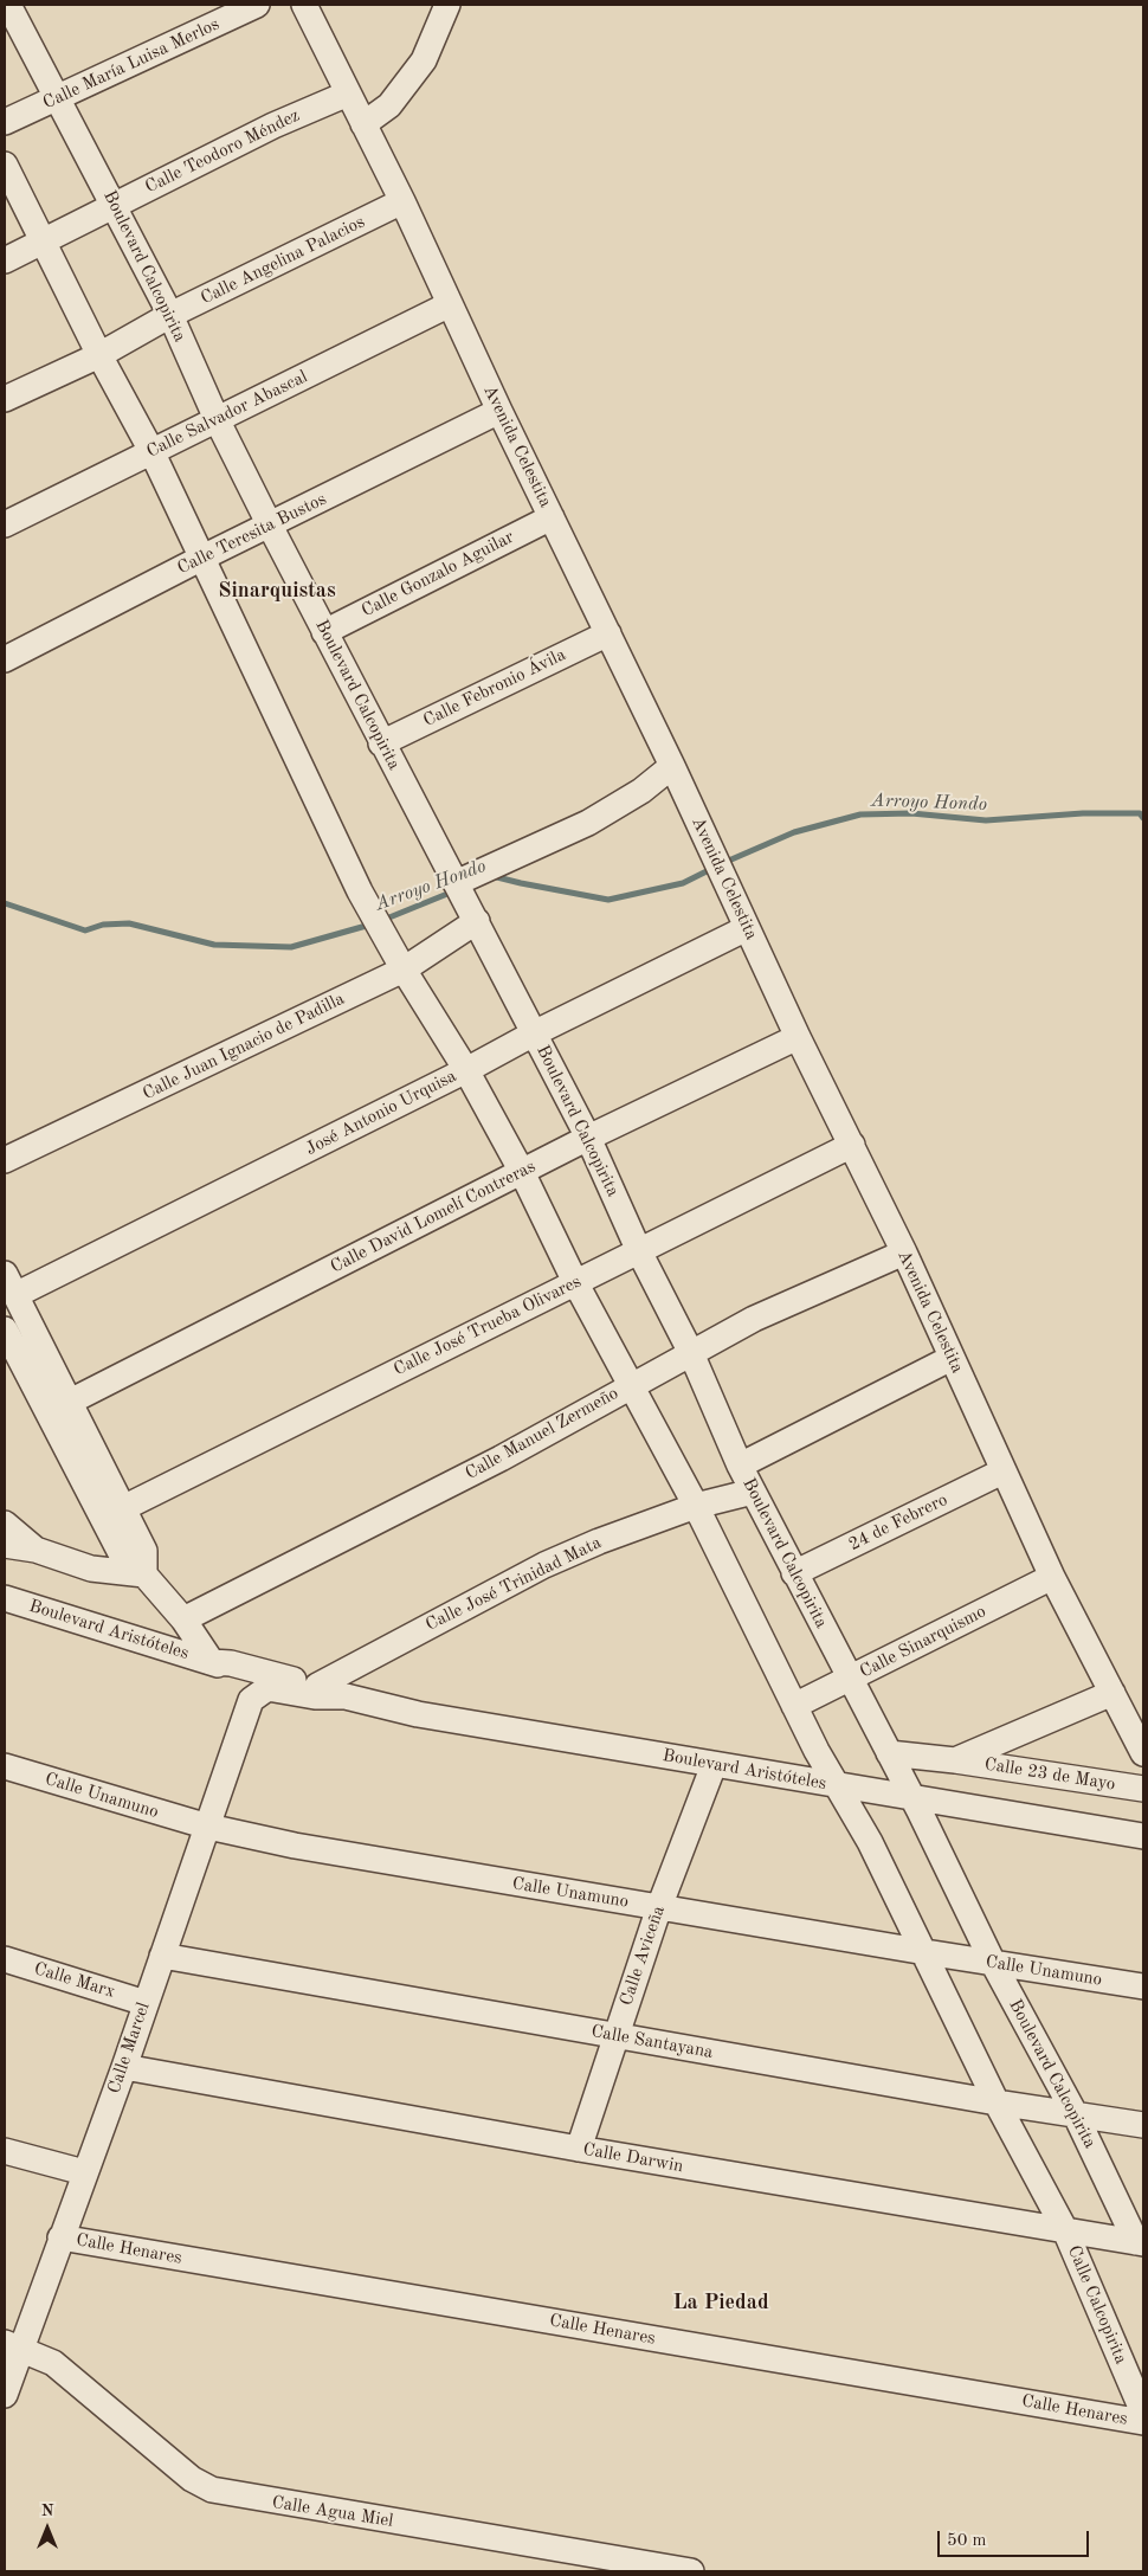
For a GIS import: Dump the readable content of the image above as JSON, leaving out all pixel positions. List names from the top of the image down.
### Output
{
  "streets": {
    "street": [
      "Calle María Luisa Merlos",
      "Calle Teodoro Méndez",
      "Calle Angelina Palacios",
      "Boulevard Calcopirita",
      "Calle Salvador Abascal",
      "Avenida Celestita",
      "Calle Teresita Bustos",
      "Calle Gonzalo Aguilar",
      "Calle Febronio Ávila",
      "Calle Juan Ignacio de Padilla",
      "José Antonio Urquisa",
      "Calle David Lomelí Contreras",
      "Calle José Trueba Olivares",
      "Calle Manuel Zermeño",
      "24 de Febrero",
      "Calle José Trinidad Mata",
      "Boulevard Aristóteles",
      "Calle Sinarquismo",
      "Calle 23 de Mayo",
      "Calle Unamuno",
      "Calle Aviceña",
      "Calle Marx",
      "Calle Santayana",
      "Calle Marcel",
      "Calle Darwin",
      "Calle Henares",
      "Calle Calcopirita",
      "Calle Agua Miel"
    ]
  },
  "crossings": [
    ["Calle María Luisa Merlos", "Boulevard Calcopirita"],
    ["Calle Teodoro Méndez", "Boulevard Calcopirita"],
    ["Calle Teodoro Méndez", "Avenida Celestita"],
    ["Calle Angelina Palacios", "Boulevard Calcopirita"],
    ["Calle Angelina Palacios", "Avenida Celestita"],
    ["Boulevard Calcopirita", "Calle Salvador Abascal"],
    ["Boulevard Calcopirita", "Calle Teresita Bustos"],
    ["Boulevard Calcopirita", "Calle Gonzalo Aguilar"],
    ["Boulevard Calcopirita", "Calle Febronio Ávila"],
    ["Boulevard Calcopirita", "Calle Juan Ignacio de Padilla"],
    ["Boulevard Calcopirita", "José Antonio Urquisa"],
    ["Boulevard Calcopirita", "Calle David Lomelí Contreras"],
    ["Boulevard Calcopirita", "Calle José Trueba Olivares"],
    ["Boulevard Calcopirita", "Calle Manuel Zermeño"],
    ["Boulevard Calcopirita", "24 de Febrero"],
    ["Boulevard Calcopirita", "Calle José Trinidad Mata"],
    ["Boulevard Calcopirita", "Boulevard Aristóteles"],
    ["Boulevard Calcopirita", "Calle Sinarquismo"],
    ["Boulevard Calcopirita", "Calle 23 de Mayo"],
    ["Boulevard Calcopirita", "Calle Unamuno"],
    ["Boulevard Calcopirita", "Calle Santayana"],
    ["Boulevard Calcopirita", "Calle Darwin"],
    ["Calle Salvador Abascal", "Avenida Celestita"],
    ["Avenida Celestita", "Calle Teresita Bustos"],
    ["Avenida Celestita", "Calle Gonzalo Aguilar"],
    ["Avenida Celestita", "Calle Febronio Ávila"],
    ["Avenida Celestita", "Calle Juan Ignacio de Padilla"],
    ["Avenida Celestita", "José Antonio Urquisa"],
    ["Avenida Celestita", "Calle David Lomelí Contreras"],
    ["Avenida Celestita", "Calle José Trueba Olivares"],
    ["Avenida Celestita", "Calle Manuel Zermeño"],
    ["Avenida Celestita", "24 de Febrero"],
    ["Avenida Celestita", "Calle Sinarquismo"],
    ["Avenida Celestita", "Calle 23 de Mayo"],
    ["Calle José Trinidad Mata", "Boulevard Aristóteles"],
    ["Boulevard Aristóteles", "Calle Aviceña"],
    ["Boulevard Aristóteles", "Calle Marcel"],
    ["Calle Unamuno", "Calle Aviceña"],
    ["Calle Unamuno", "Calle Marcel"],
    ["Calle Aviceña", "Calle Santayana"],
    ["Calle Aviceña", "Calle Darwin"],
    ["Calle Marx", "Calle Marcel"],
    ["Calle Santayana", "Calle Marcel"],
    ["Calle Marcel", "Calle Darwin"],
    ["Calle Marcel", "Calle Henares"],
    ["Calle Marcel", "Calle Agua Miel"],
    ["Calle Darwin", "Calle Calcopirita"]
  ],
  "districts": ["Sinarquistas", "La Piedad"],
  "water": ["Arroyo Hondo"],
  "scale_bar": "50 m",
  "north": "top"
}
